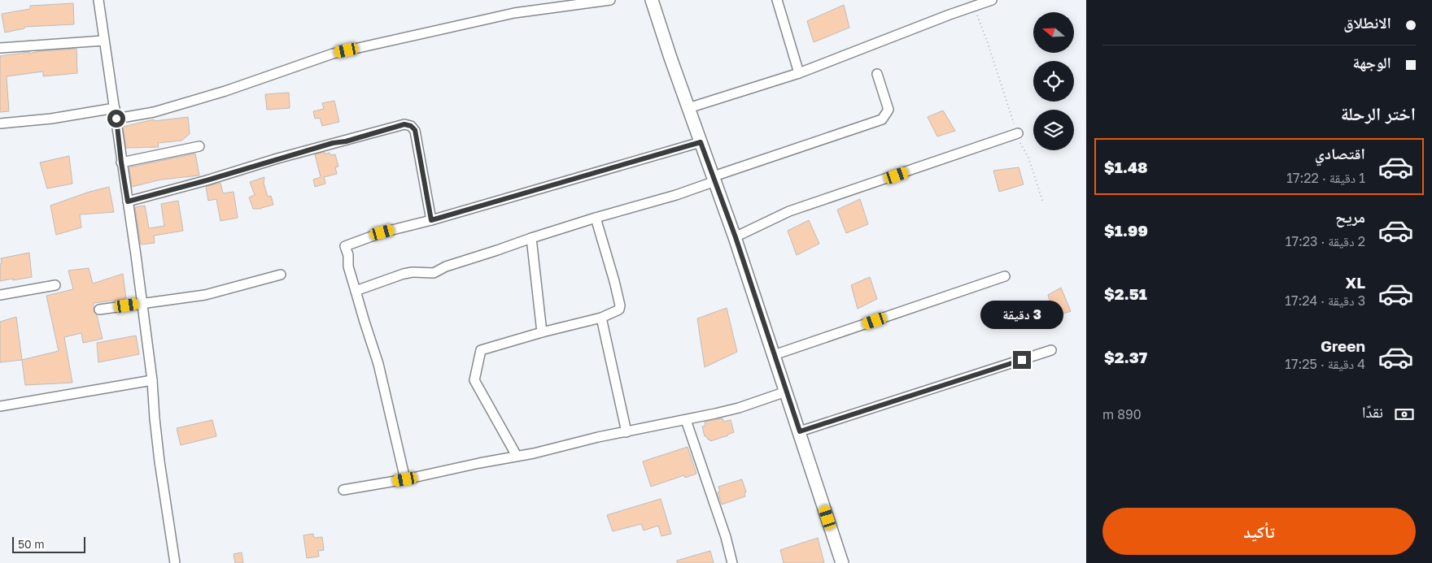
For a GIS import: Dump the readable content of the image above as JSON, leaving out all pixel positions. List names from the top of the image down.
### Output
{
  "scale_bar": "50 m",
  "north": "left",
  "page": {
    "banner": ["الانطلاق", "الوجهة"],
    "heading": "اختر الرحلة",
    "list": [
      {
        "name": "اقتصادي",
        "note": "1 دقيقة · 17:22",
        "value": "$1.48"
      },
      {
        "name": "مريح",
        "note": "2 دقيقة · 17:23",
        "value": "$1.99"
      },
      {
        "name": "XL",
        "note": "3 دقيقة · 17:24",
        "value": "$2.51"
      },
      {
        "name": "Green",
        "note": "4 دقيقة · 17:25",
        "value": "$2.37"
      }
    ],
    "bubble": "3 دقيقة",
    "pay": ["نقدًا", "890 m"],
    "buttons": "تأكيد",
    "scale": "50 m"
  }
}
